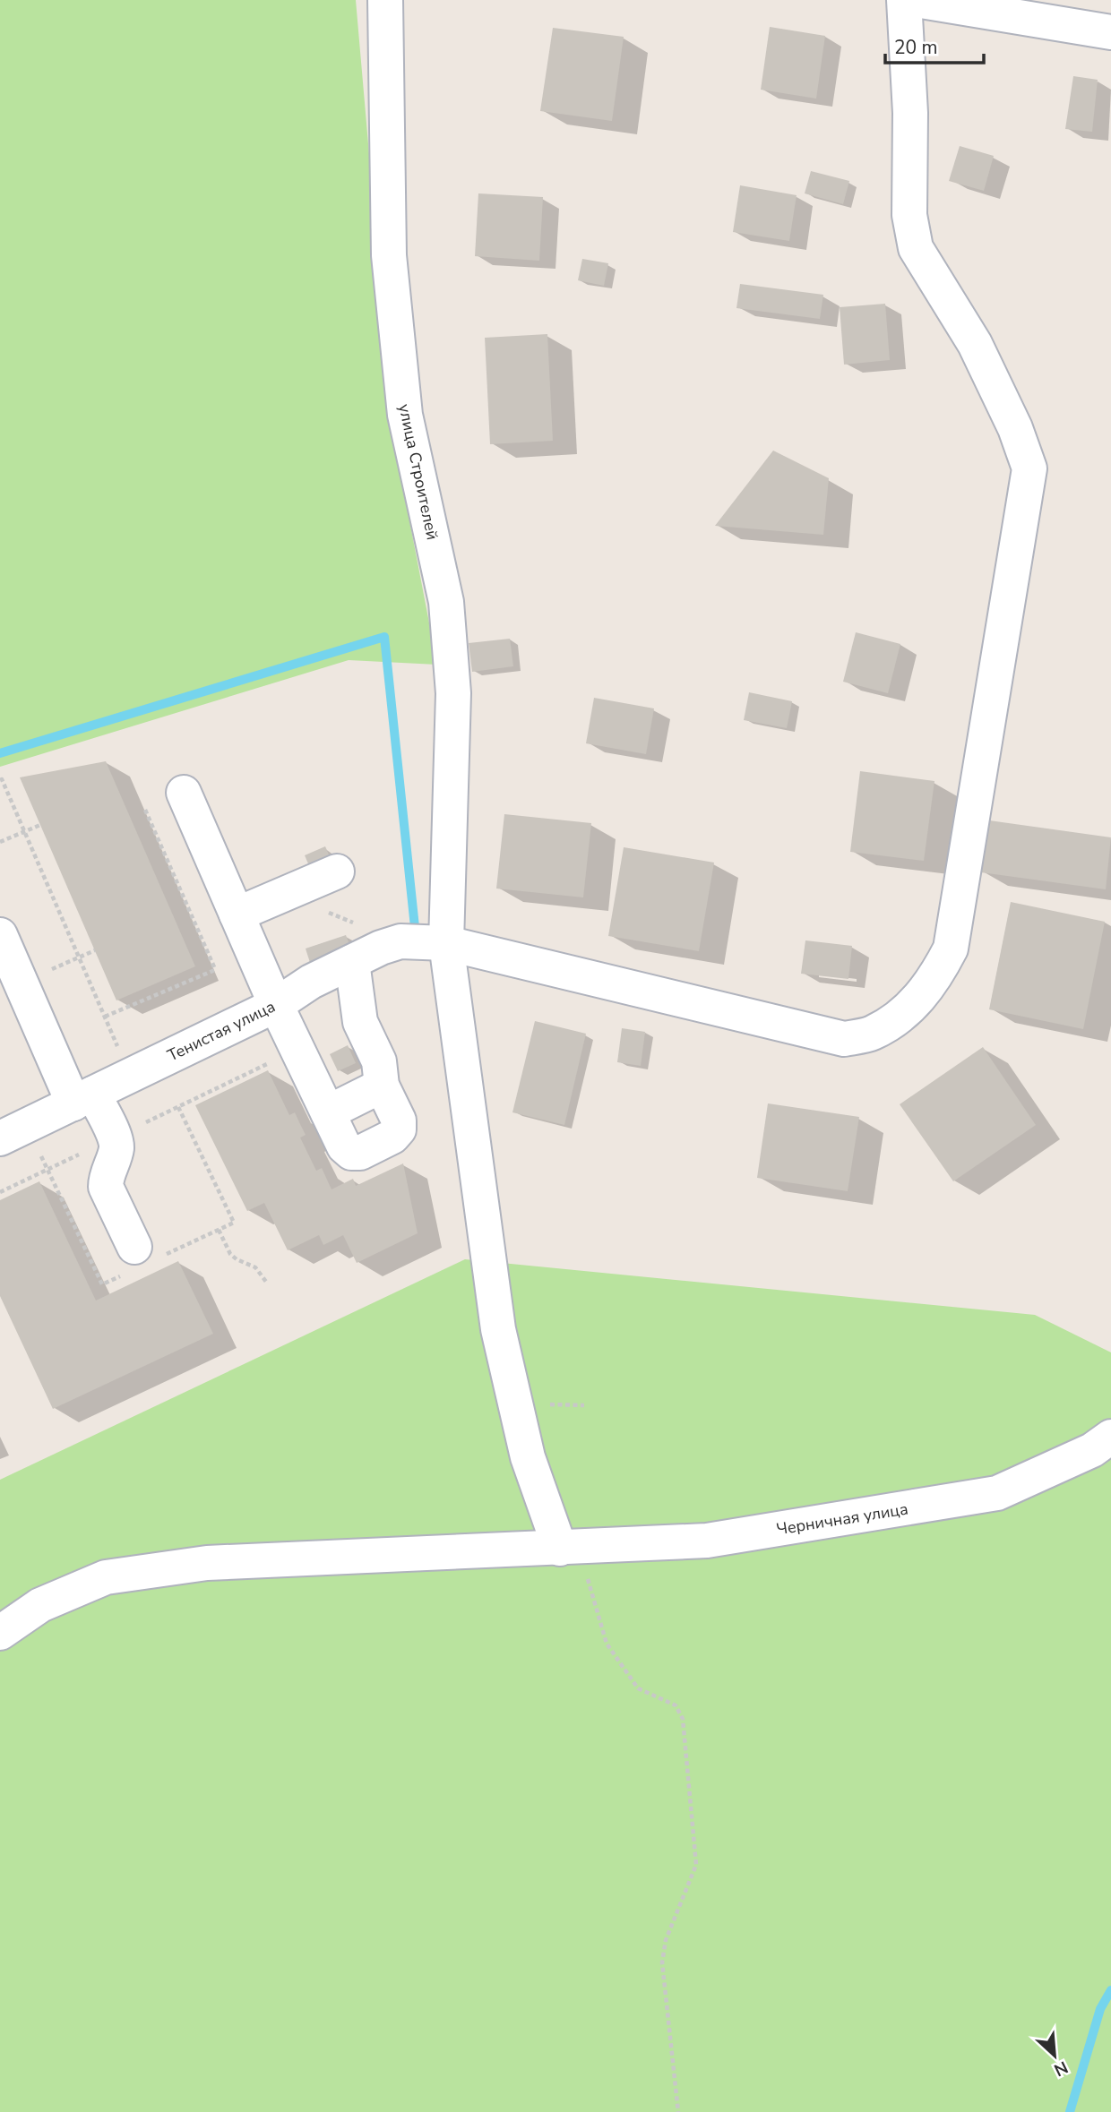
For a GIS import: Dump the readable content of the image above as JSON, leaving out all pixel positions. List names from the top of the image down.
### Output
{
  "streets": {
    "street": ["улица Строителей", "Тенистая улица", "Черничная улица"]
  },
  "crossings": [
    ["улица Строителей", "Тенистая улица"],
    ["улица Строителей", "Черничная улица"]
  ],
  "scale_bar": "20 m",
  "north": "bottom right"
}
